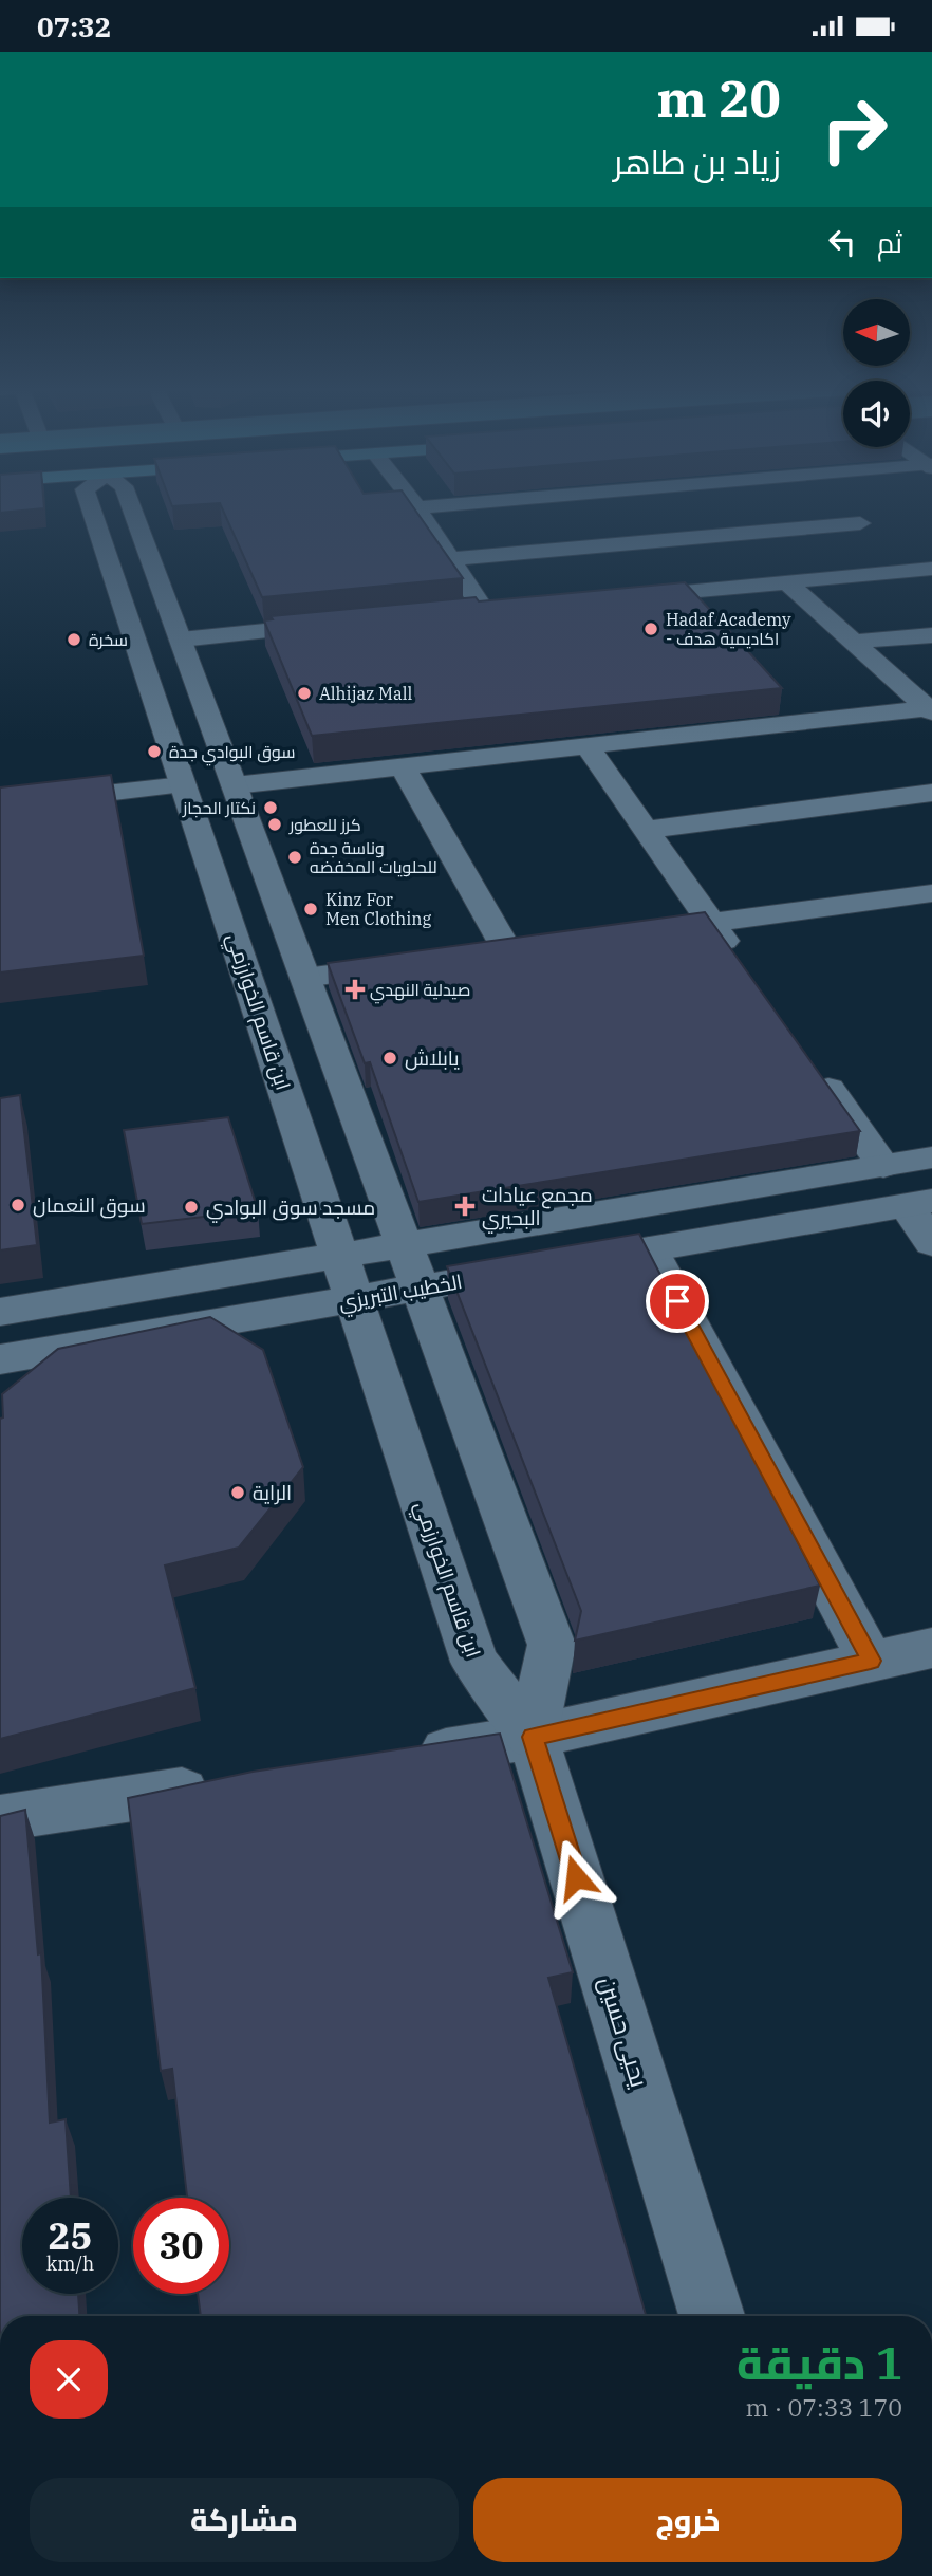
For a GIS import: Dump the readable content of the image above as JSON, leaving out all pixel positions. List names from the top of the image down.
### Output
{
  "streets": {
    "street": ["ابن قاسم الخوارزمي", "الخطيب التبريزي", "يحيى حسين"]
  },
  "crossings": [
    ["ابن قاسم الخوارزمي", "الخطيب التبريزي"],
    ["ابن قاسم الخوارزمي", "يحيى حسين"]
  ],
  "places": {
    "other": [
      "Hadaf Academy - اكاديمية هدف",
      "سخرة",
      "Alhijaz Mall",
      "سوق البوادي جدة",
      "نكتار الحجاز",
      "كرز للعطور",
      "وناسة جدة للحلويات المخفضه",
      "Kinz For Men Clothing",
      "يابلاش",
      "سوق النعمان",
      "مسجد سوق البوادي",
      "الراية"
    ],
    "health": ["صيدلية النهدي", "مجمع عيادات البحيري"]
  },
  "north": "left",
  "page": {
    "status": "07:32",
    "turn": ["20 m", "زياد بن طاهر"],
    "then": "ثم",
    "speed": "25 km/h",
    "limit": "30",
    "heading": ["1 دقيقة", "170 m · 07:33"],
    "buttons": ["خروج", "مشاركة"]
  }
}
